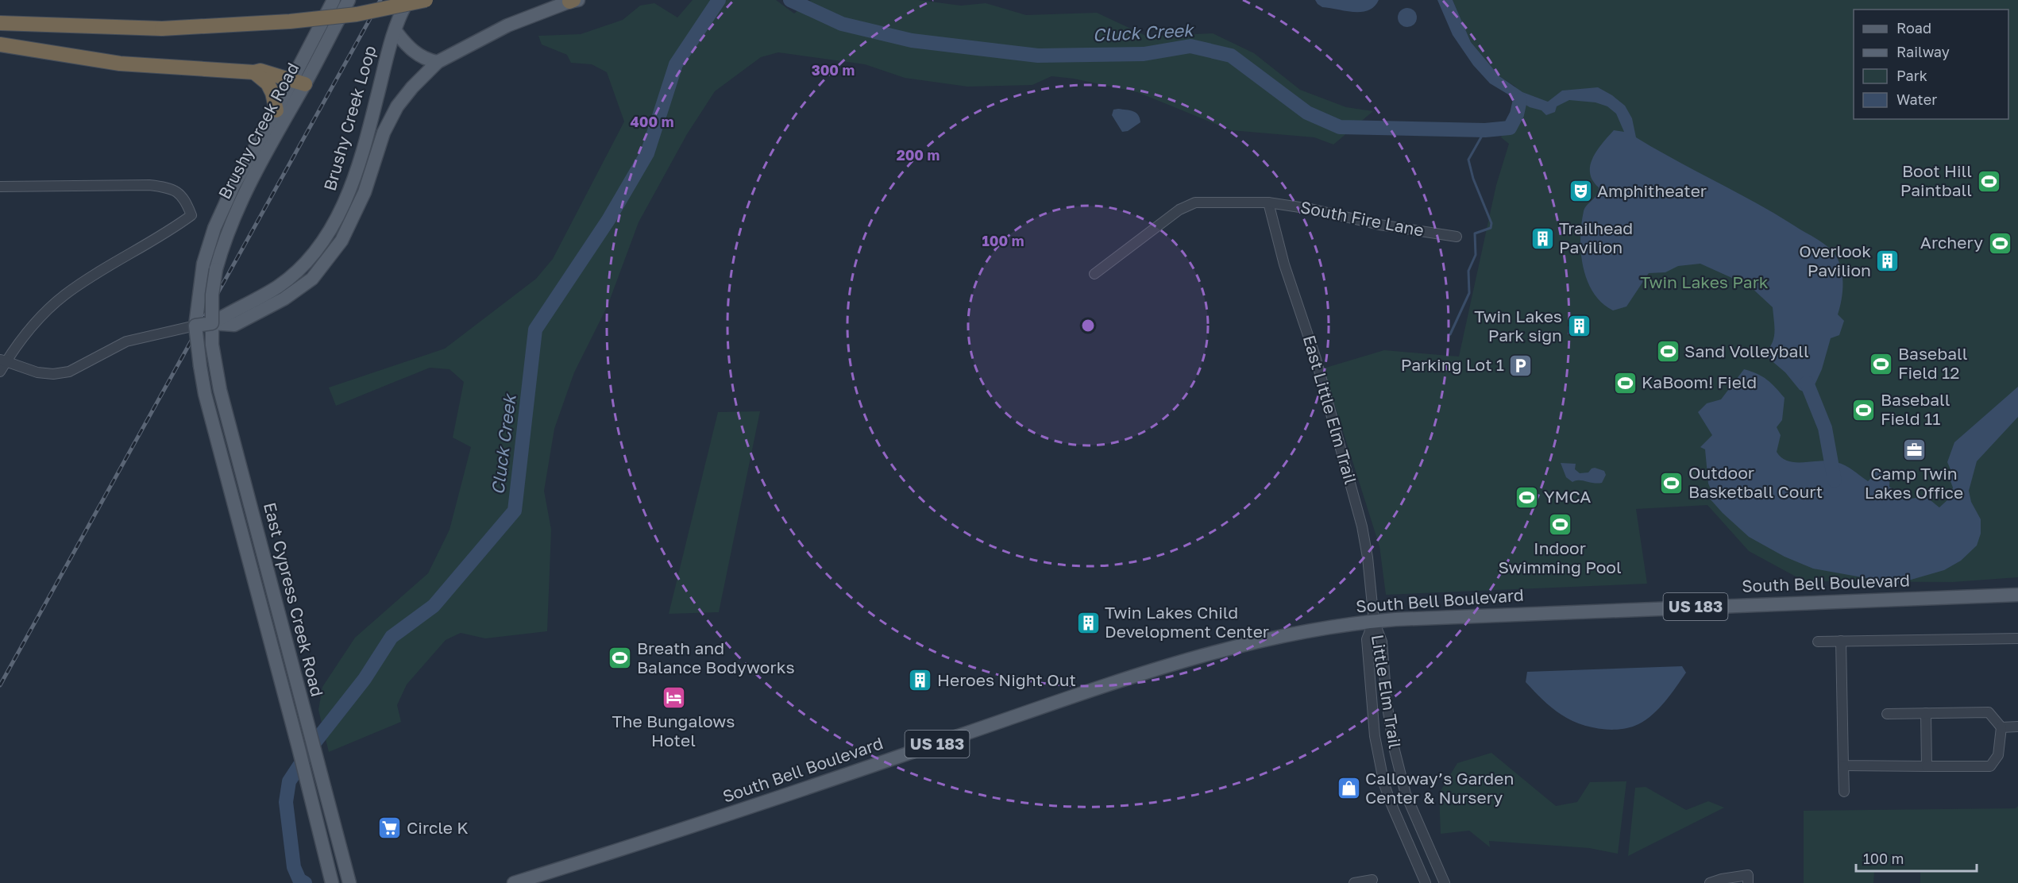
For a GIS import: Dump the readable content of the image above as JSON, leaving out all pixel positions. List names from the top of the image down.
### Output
{
  "streets": {
    "main road": [
      "Brushy Creek Loop",
      "Brushy Creek Road",
      "South Bell Boulevard",
      "East Cypress Creek Road",
      "US 183"
    ],
    "street": ["South Fire Lane", "East Little Elm Trail", "Little Elm Trail"]
  },
  "crossings": [
    ["Brushy Creek Loop", "Brushy Creek Road"],
    ["Brushy Creek Loop", "East Cypress Creek Road"],
    ["Brushy Creek Road", "East Cypress Creek Road"],
    ["South Fire Lane", "East Little Elm Trail"],
    ["East Little Elm Trail", "South Bell Boulevard"],
    ["East Little Elm Trail", "Little Elm Trail"],
    ["South Bell Boulevard", "Little Elm Trail"]
  ],
  "water": ["Cluck Creek"],
  "parks": ["Twin Lakes Park"],
  "places": {
    "sports": [
      "Boot Hill Paintball",
      "Archery",
      "Sand Volleyball",
      "Baseball Field 12",
      "KaBoom! Field",
      "Baseball Field 11",
      "Outdoor Basketball Court",
      "YMCA",
      "Indoor Swimming Pool",
      "Breath and Balance Bodyworks"
    ],
    "theatre": ["Amphitheater"],
    "building": [
      "Trailhead Pavilion",
      "Overlook Pavilion",
      "Twin Lakes Park sign",
      "Twin Lakes Child Development Center",
      "Heroes Night Out"
    ],
    "parking": ["Parking Lot 1"],
    "office": ["Camp Twin Lakes Office"],
    "hotel": ["The Bungalows Hotel"],
    "shop": ["Calloway’s Garden Center & Nursery"],
    "supermarket": ["Circle K"]
  },
  "legend": [
    "Road",
    "Railway",
    "Park",
    "Water"
  ],
  "scale_bar": "100 m",
  "rings": [
    "300 m",
    "400 m",
    "200 m",
    "100 m"
  ]
}
